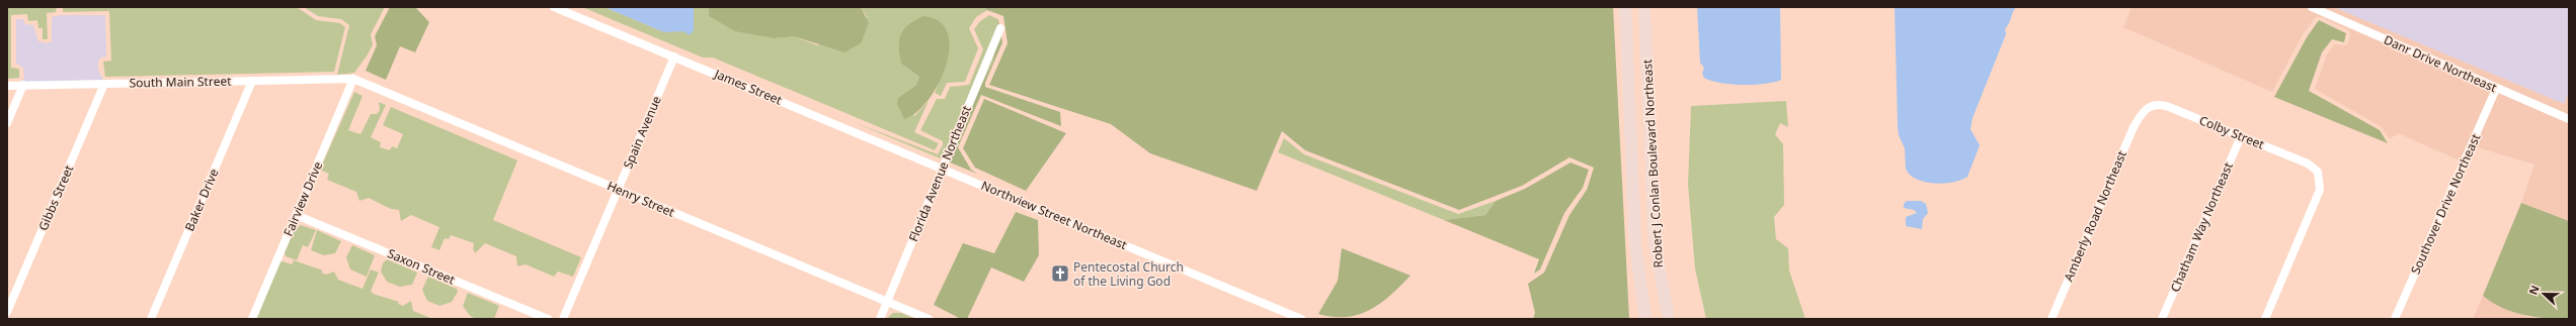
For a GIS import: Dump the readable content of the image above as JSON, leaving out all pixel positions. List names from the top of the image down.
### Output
{
  "streets": {
    "main road": ["Robert J Conlan Boulevard Northeast"],
    "street": [
      "Danr Drive Northeast",
      "South Main Street",
      "James Street",
      "Spain Avenue",
      "Colby Street",
      "Florida Avenue Northeast",
      "Gibbs Street",
      "Fairview Drive",
      "Henry Street",
      "Baker Drive",
      "Southover Drive Northeast",
      "Northview Street Northeast",
      "Amberly Road Northeast",
      "Chatham Way Northeast",
      "Saxon Street"
    ]
  },
  "crossings": [
    ["Danr Drive Northeast", "Southover Drive Northeast"],
    ["South Main Street", "Gibbs Street"],
    ["South Main Street", "Fairview Drive"],
    ["South Main Street", "Henry Street"],
    ["South Main Street", "Baker Drive"],
    ["James Street", "Spain Avenue"],
    ["James Street", "Florida Avenue Northeast"],
    ["James Street", "Northview Street Northeast"],
    ["Spain Avenue", "Henry Street"],
    ["Colby Street", "Amberly Road Northeast"],
    ["Colby Street", "Chatham Way Northeast"],
    ["Florida Avenue Northeast", "Henry Street"],
    ["Florida Avenue Northeast", "Northview Street Northeast"],
    ["Fairview Drive", "Henry Street"],
    ["Fairview Drive", "Saxon Street"]
  ],
  "places": {
    "church": ["Pentecostal Church of the Living God"]
  },
  "north": "left"
}
